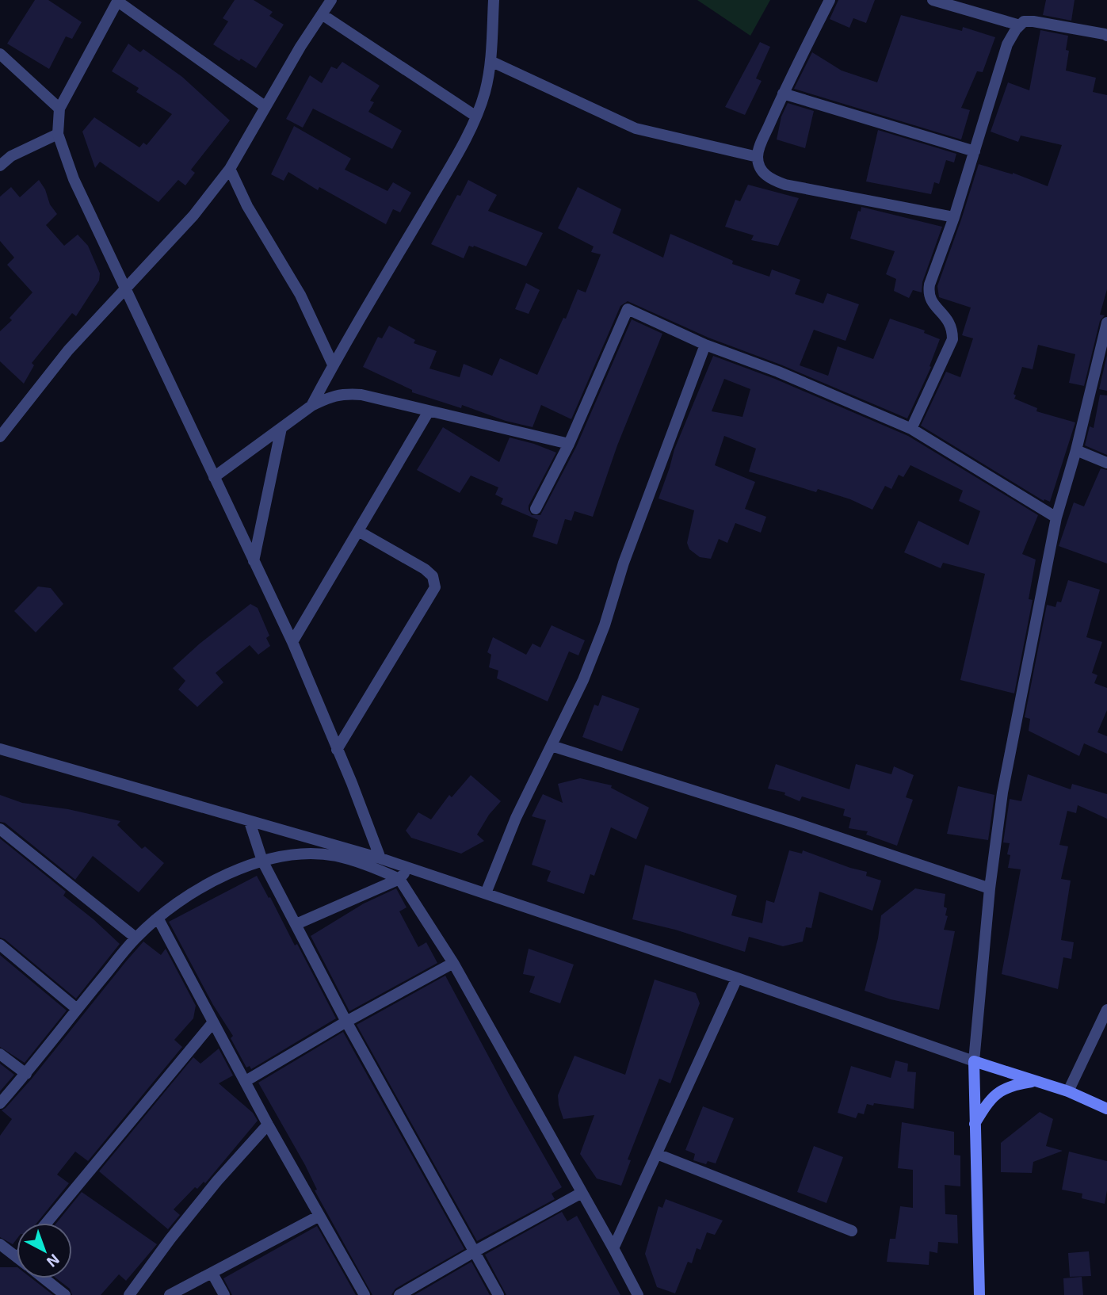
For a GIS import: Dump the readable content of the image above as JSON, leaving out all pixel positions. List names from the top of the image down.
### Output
{
  "north": "bottom right"
}
